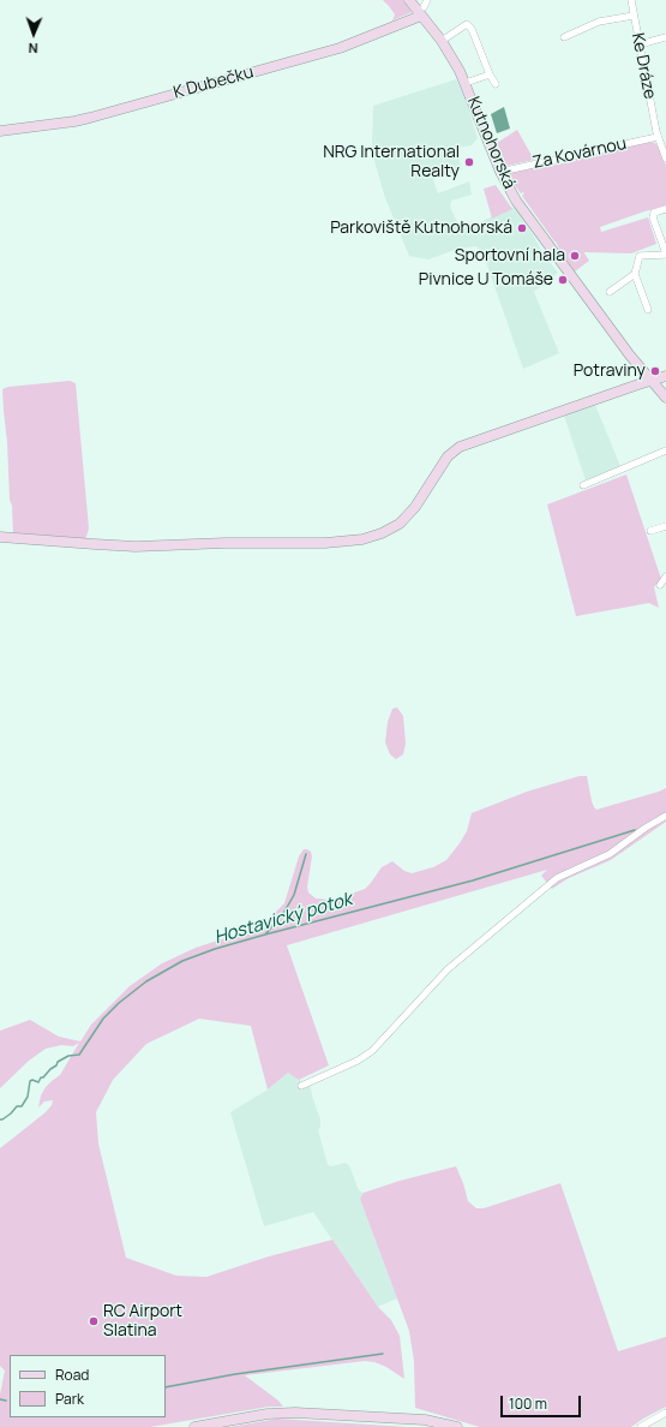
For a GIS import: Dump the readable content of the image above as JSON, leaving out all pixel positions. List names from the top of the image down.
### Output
{
  "streets": {
    "street": [
      "Ke Dráze",
      "K Dubečku",
      "Kutnohorská",
      "Za Kovárnou"
    ]
  },
  "crossings": [
    ["Ke Dráze", "Za Kovárnou"],
    ["K Dubečku", "Kutnohorská"],
    ["Kutnohorská", "Za Kovárnou"]
  ],
  "water": ["Hostavický potok"],
  "places": [
    "NRG International Realty",
    "Parkoviště Kutnohorská",
    "Sportovní hala",
    "Pivnice U Tomáše",
    "Potraviny",
    "RC Airport Slatina"
  ],
  "legend": ["Road", "Park"],
  "scale_bar": "100 m",
  "north": "bottom"
}
